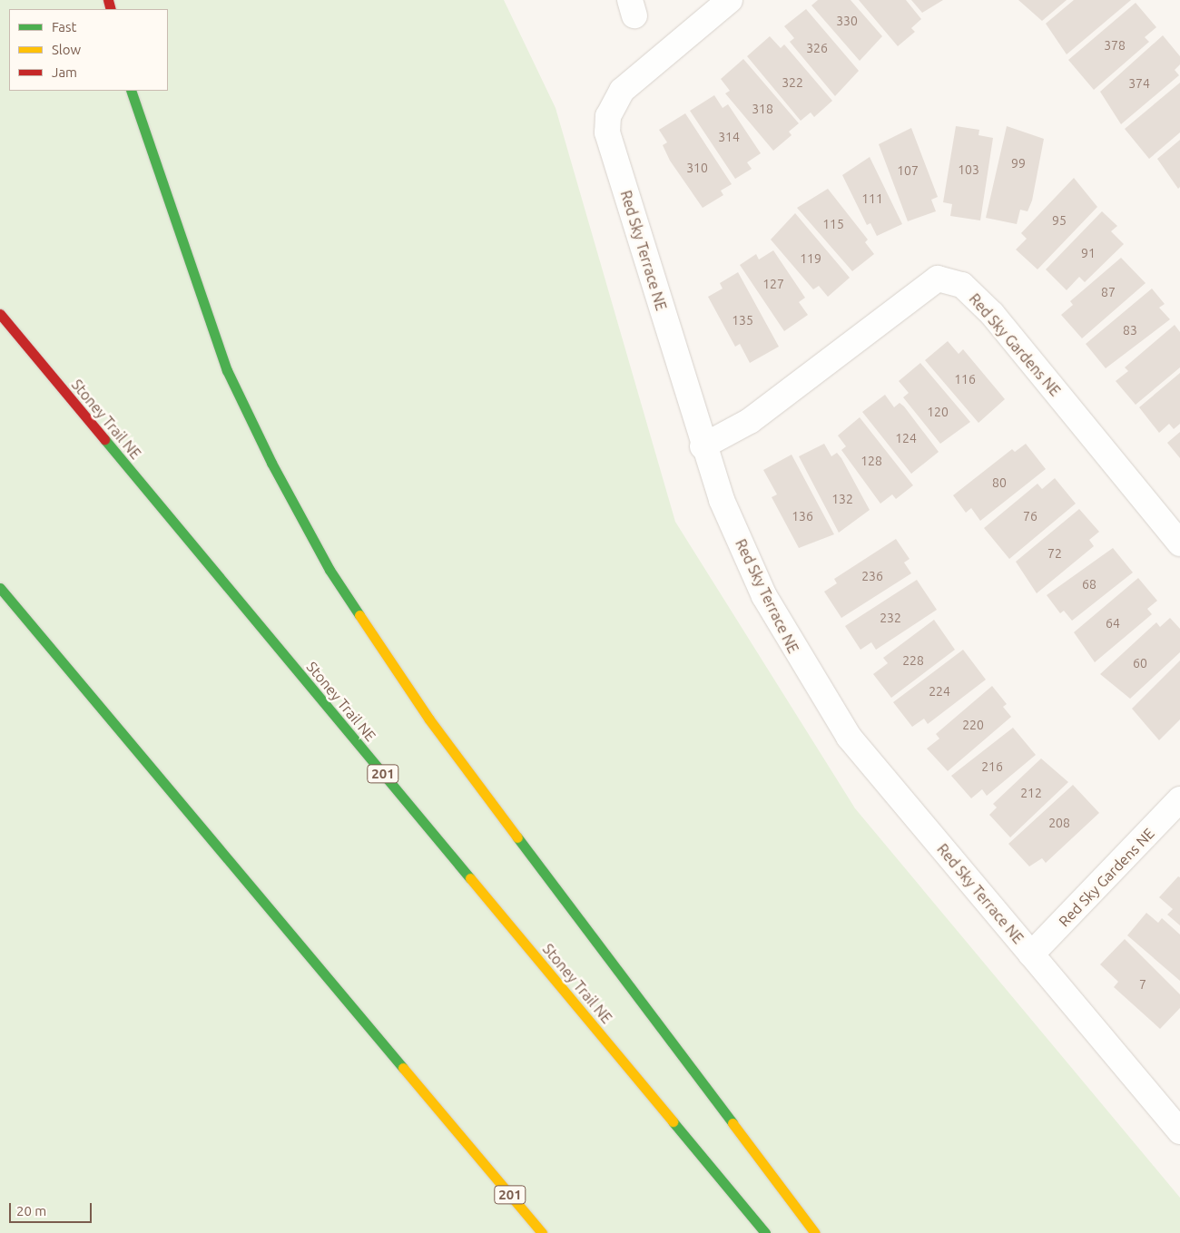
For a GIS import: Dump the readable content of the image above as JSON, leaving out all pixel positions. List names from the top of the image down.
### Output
{
  "streets": {
    "highway": ["Stoney Trail NE", "201"],
    "street": ["Red Sky Terrace NE", "Red Sky Gardens NE"]
  },
  "crossings": [
    ["Red Sky Terrace NE", "Red Sky Gardens NE"]
  ],
  "house_numbers": [
    "330",
    "378",
    "326",
    "322",
    "374",
    "318",
    "314",
    "99",
    "310",
    "103",
    "107",
    "111",
    "95",
    "115",
    "91",
    "119",
    "127",
    "87",
    "135",
    "83",
    "116",
    "120",
    "124",
    "128",
    "80",
    "132",
    "136",
    "76",
    "72",
    "236",
    "68",
    "232",
    "64",
    "228",
    "60",
    "224",
    "220",
    "216",
    "212",
    "208",
    "7"
  ],
  "legend": ["Fast", "Slow", "Jam"],
  "scale_bar": "20 m"
}
